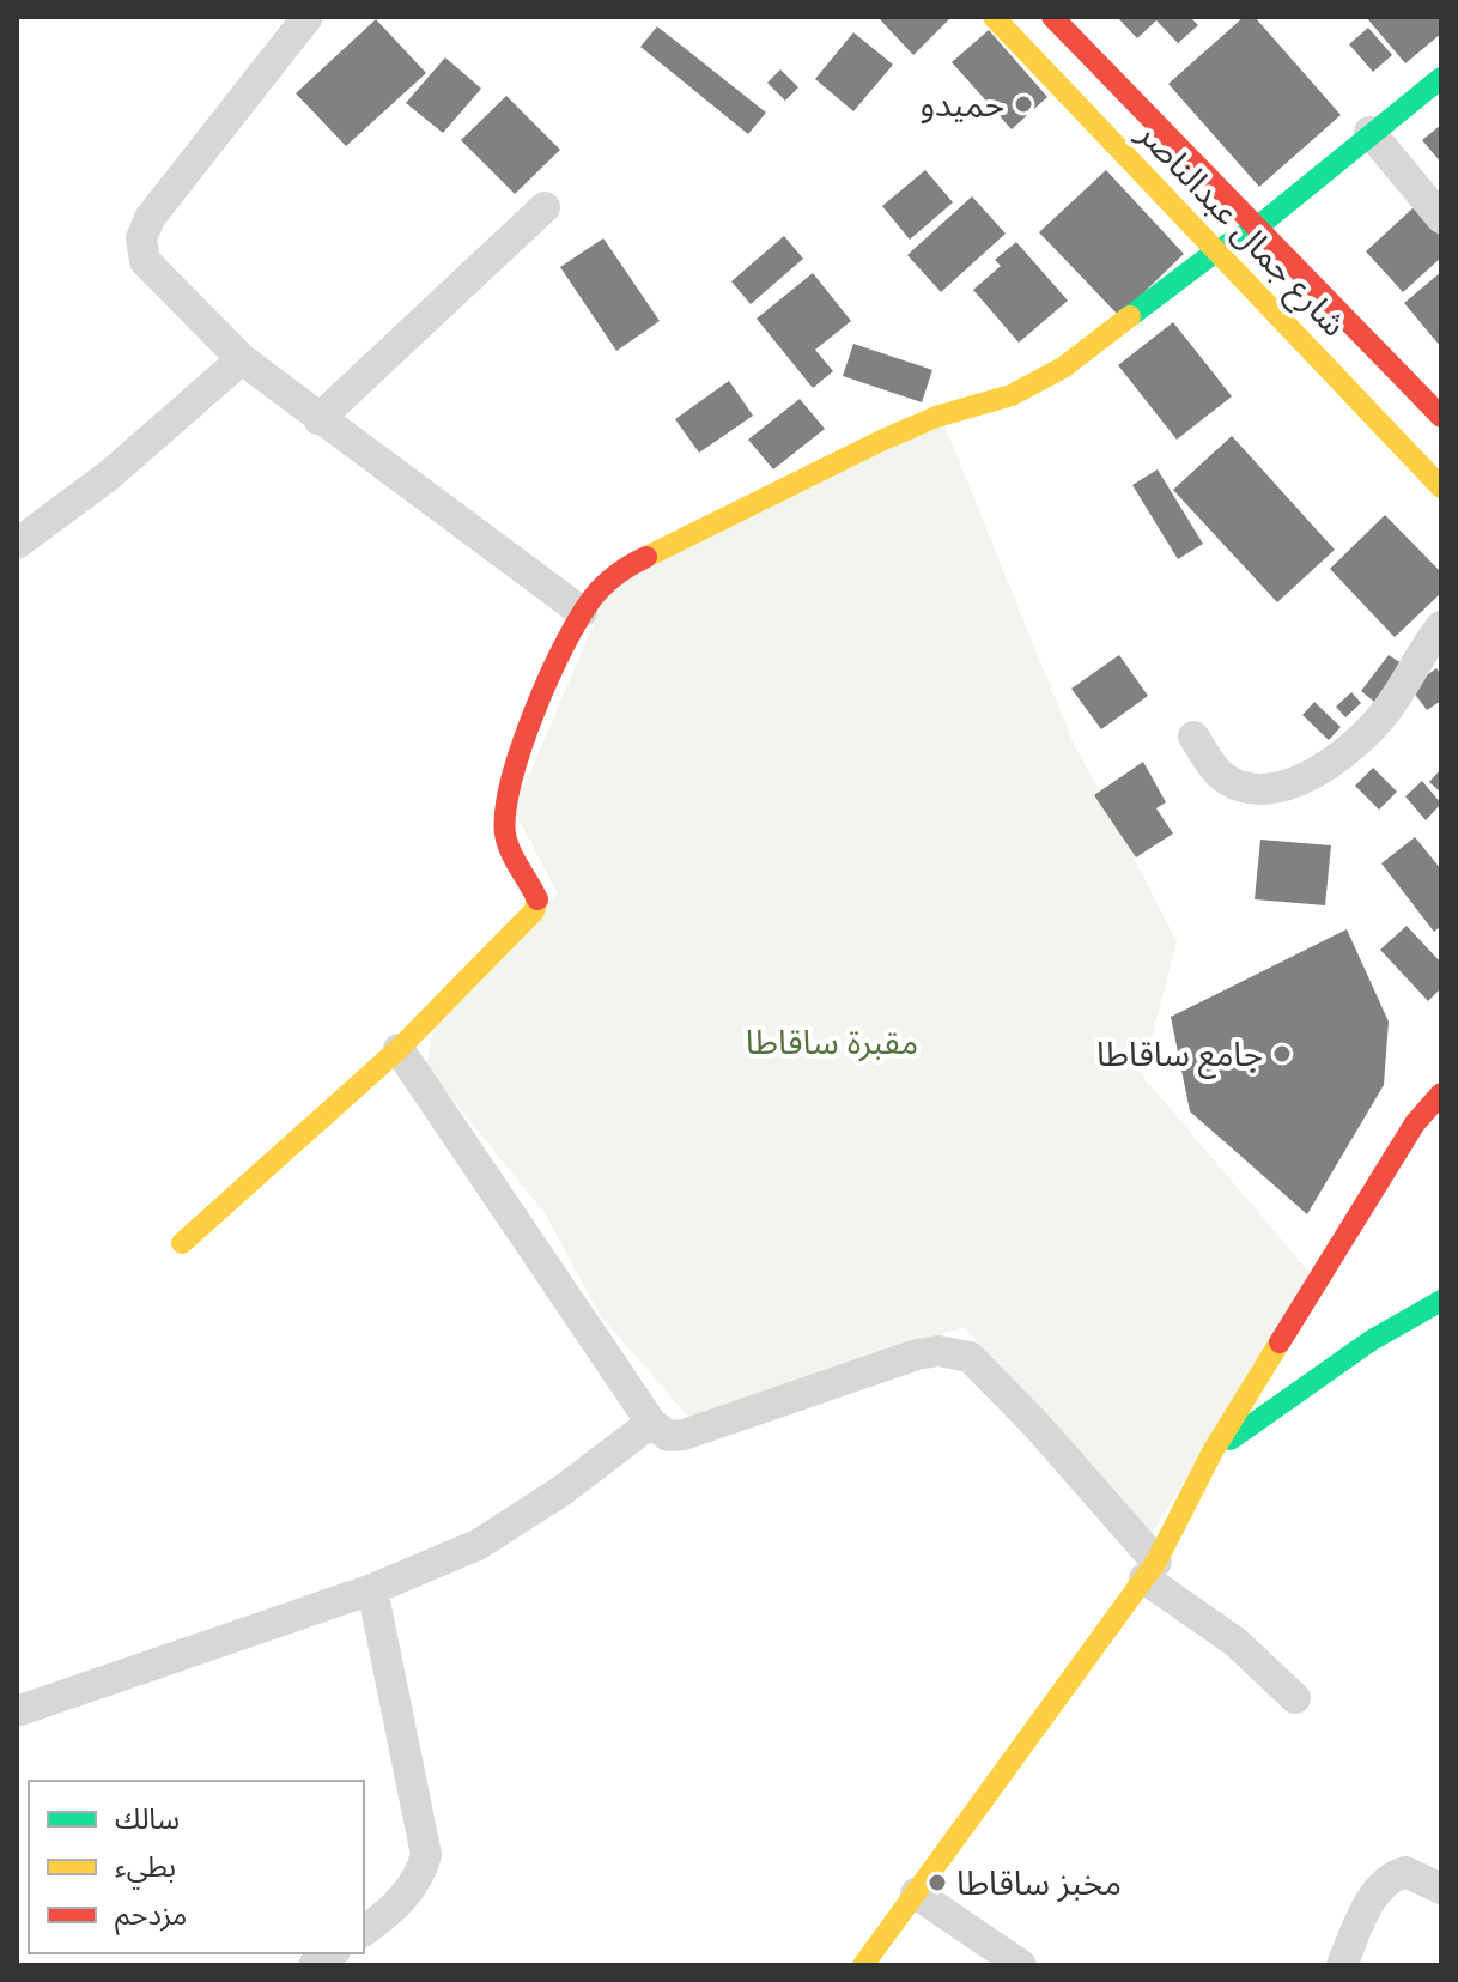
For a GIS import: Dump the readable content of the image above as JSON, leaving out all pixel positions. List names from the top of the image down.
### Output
{
  "streets": {
    "street": ["شارع جمال عبدالناصر"]
  },
  "parks": ["مقبرة ساقاطا"],
  "places": ["حميدو", "جامع ساقاطا", "مخبز ساقاطا"],
  "legend": ["سالك", "بطيء", "مزدحم"]
}
